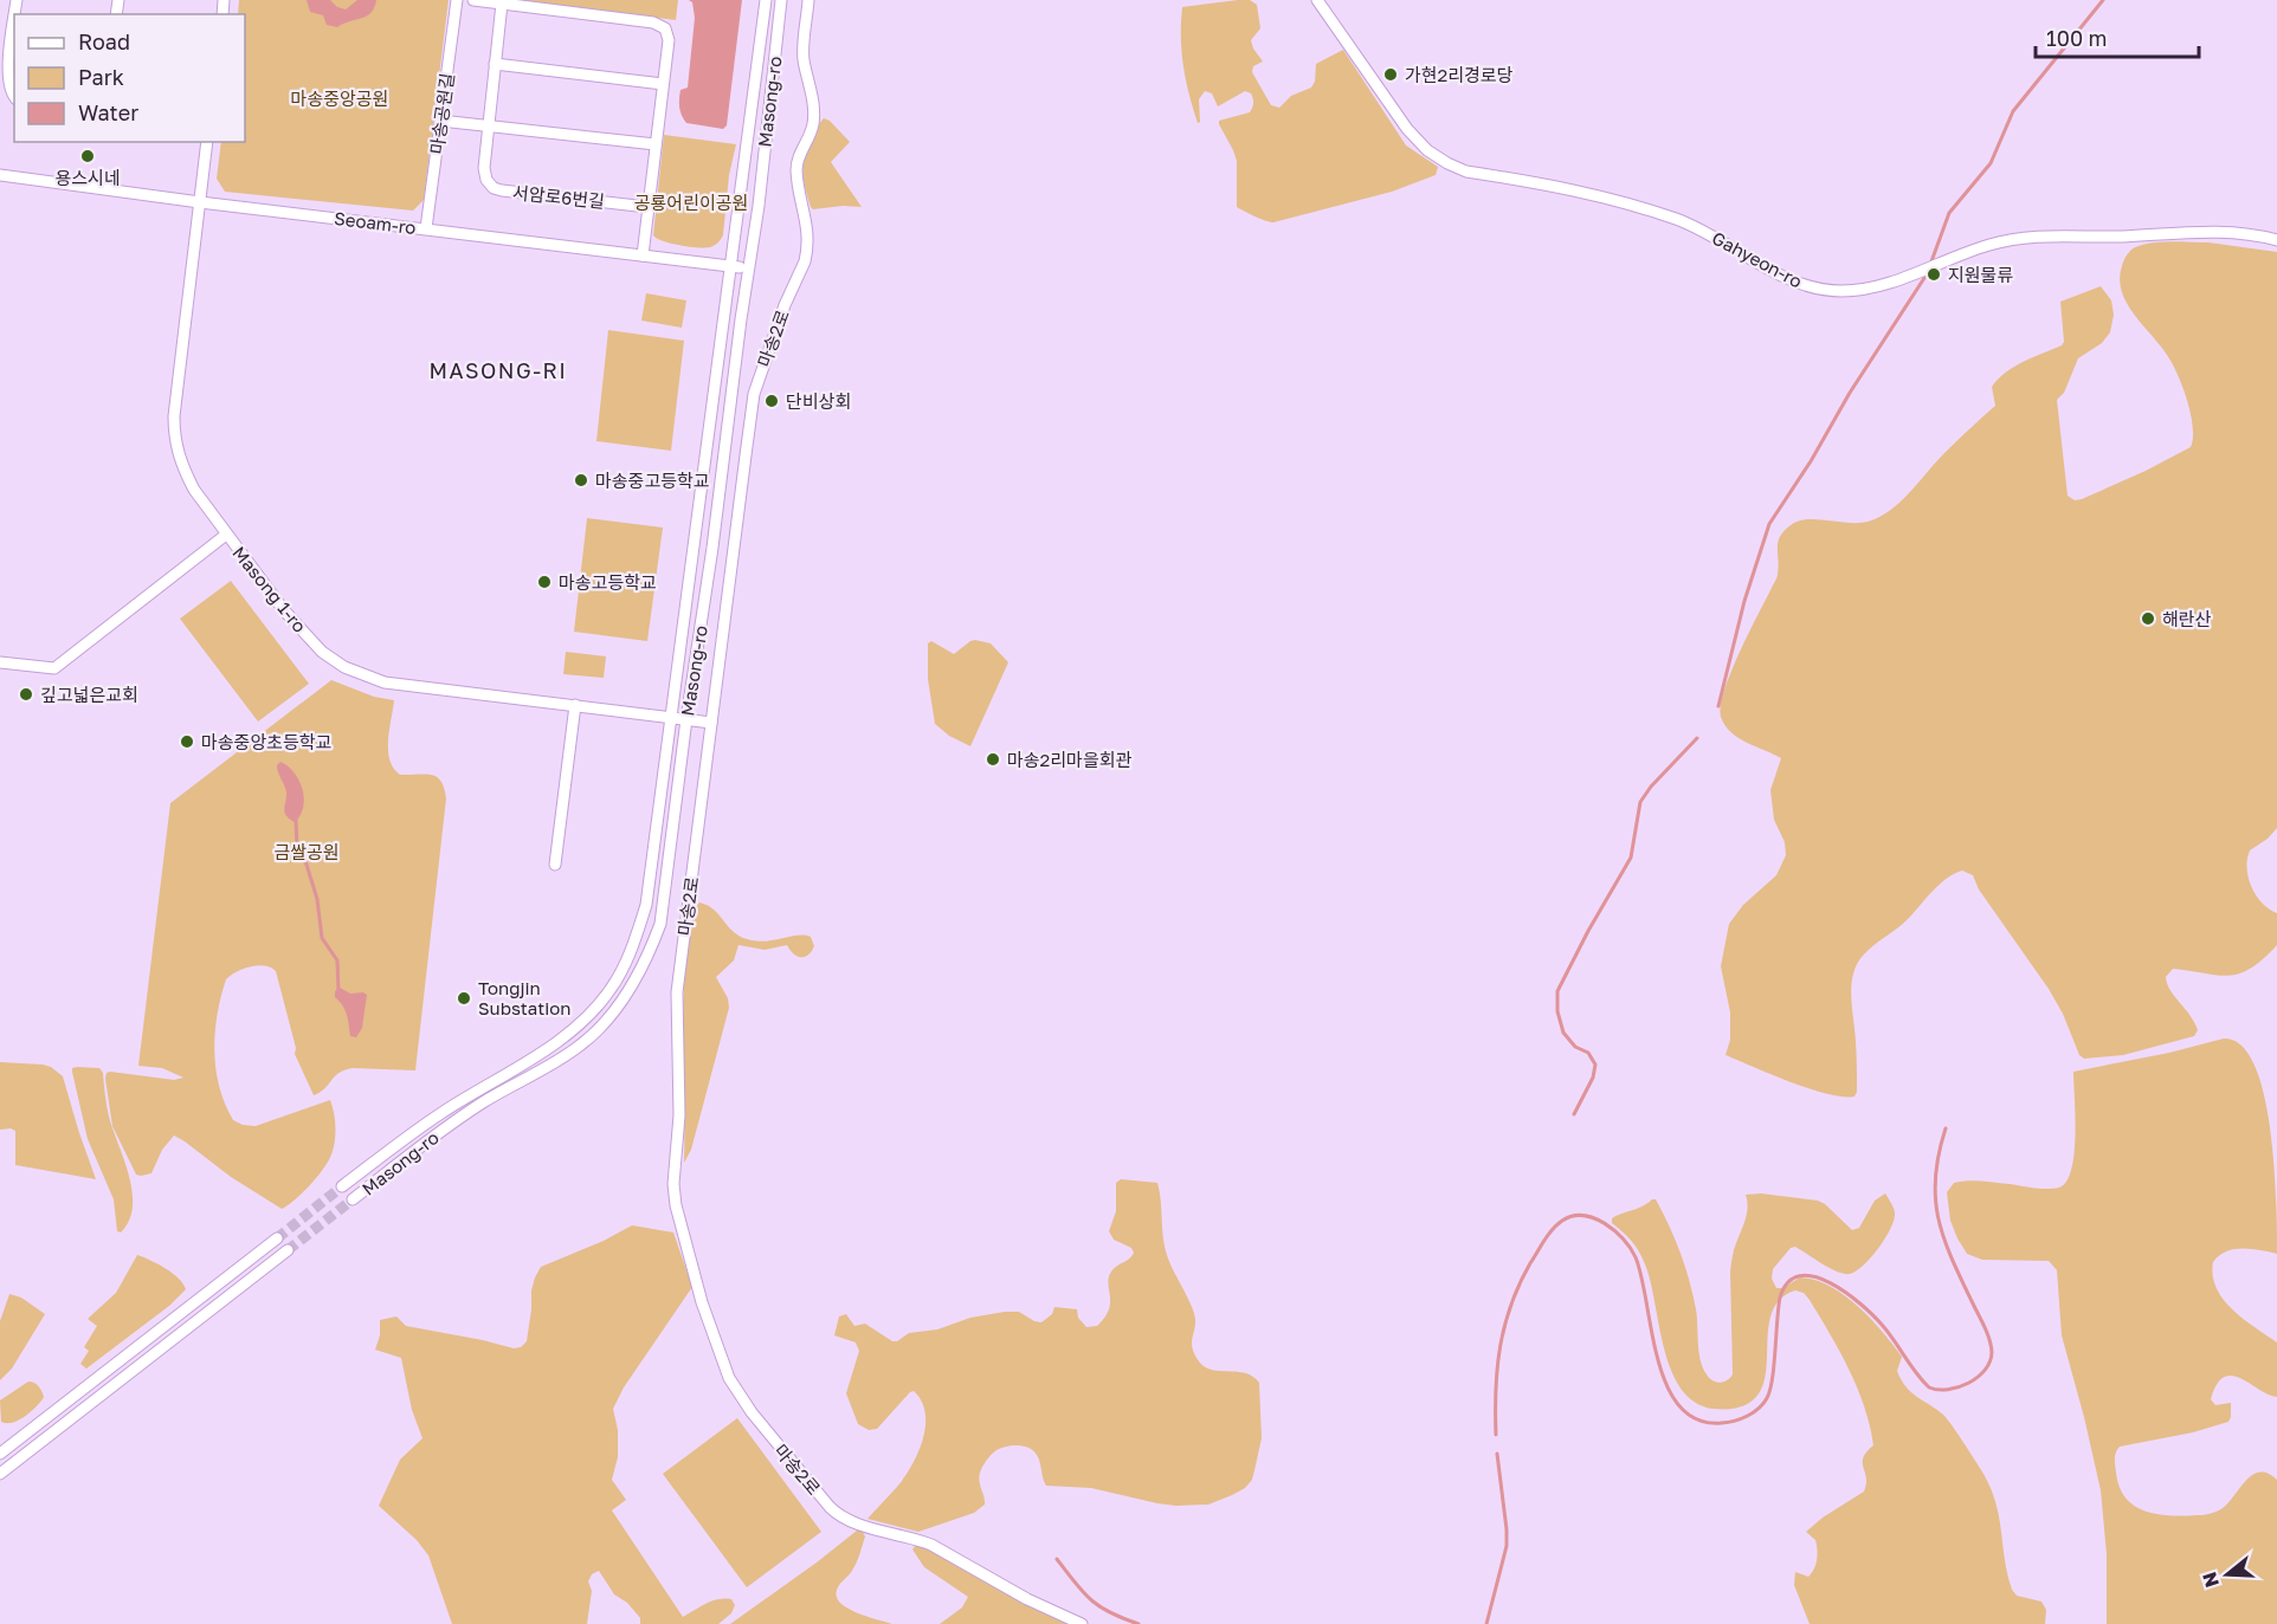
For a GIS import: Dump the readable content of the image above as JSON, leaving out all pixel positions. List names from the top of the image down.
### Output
{
  "streets": {
    "street": [
      "Masong-ro",
      "마송공원길",
      "서암로6번길",
      "Seoam-ro",
      "Gahyeon-ro",
      "마송2로",
      "Masong 1-ro"
    ]
  },
  "crossings": [
    ["Masong-ro", "Seoam-ro"],
    ["Masong-ro", "Masong 1-ro"],
    ["마송공원길", "Seoam-ro"],
    ["Seoam-ro", "Masong 1-ro"],
    ["마송2로", "Masong 1-ro"]
  ],
  "districts": ["MASONG-RI"],
  "parks": ["마송중앙공원", "공룡어린이공원", "금쌀공원"],
  "places": [
    "가현2리경로당",
    "용스시네",
    "지원물류",
    "단비상회",
    "마송중고등학교",
    "마송고등학교",
    "해란산",
    "깊고넓은교회",
    "마송중앙초등학교",
    "마송2리마을회관",
    "Tongjin Substation"
  ],
  "legend": ["Road", "Park", "Water"],
  "scale_bar": "100 m",
  "north": "left"
}
